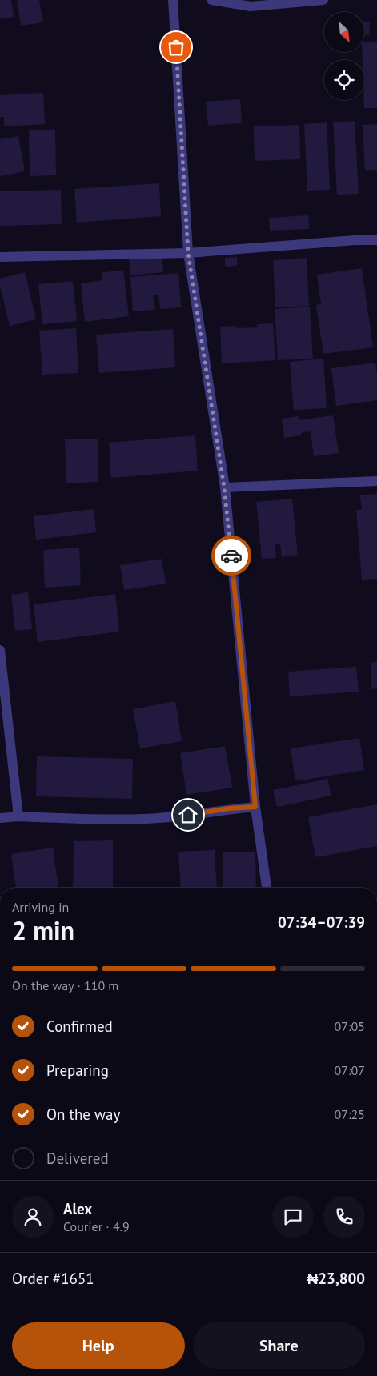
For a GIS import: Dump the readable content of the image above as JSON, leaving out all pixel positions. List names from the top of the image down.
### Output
{
  "north": "bottom right",
  "page": {
    "heading": ["2 min", "Arriving in", "07:34–07:39"],
    "panel": [
      "Alex",
      "Courier · 4.9",
      "Order #1651",
      "₦23,800"
    ],
    "bar": "On the way · 110 m",
    "list": [
      ["Confirmed", "07:05"],
      ["Preparing", "07:07"],
      ["On the way", "07:25"],
      "Delivered"
    ],
    "buttons": ["Help", "Share"]
  }
}
